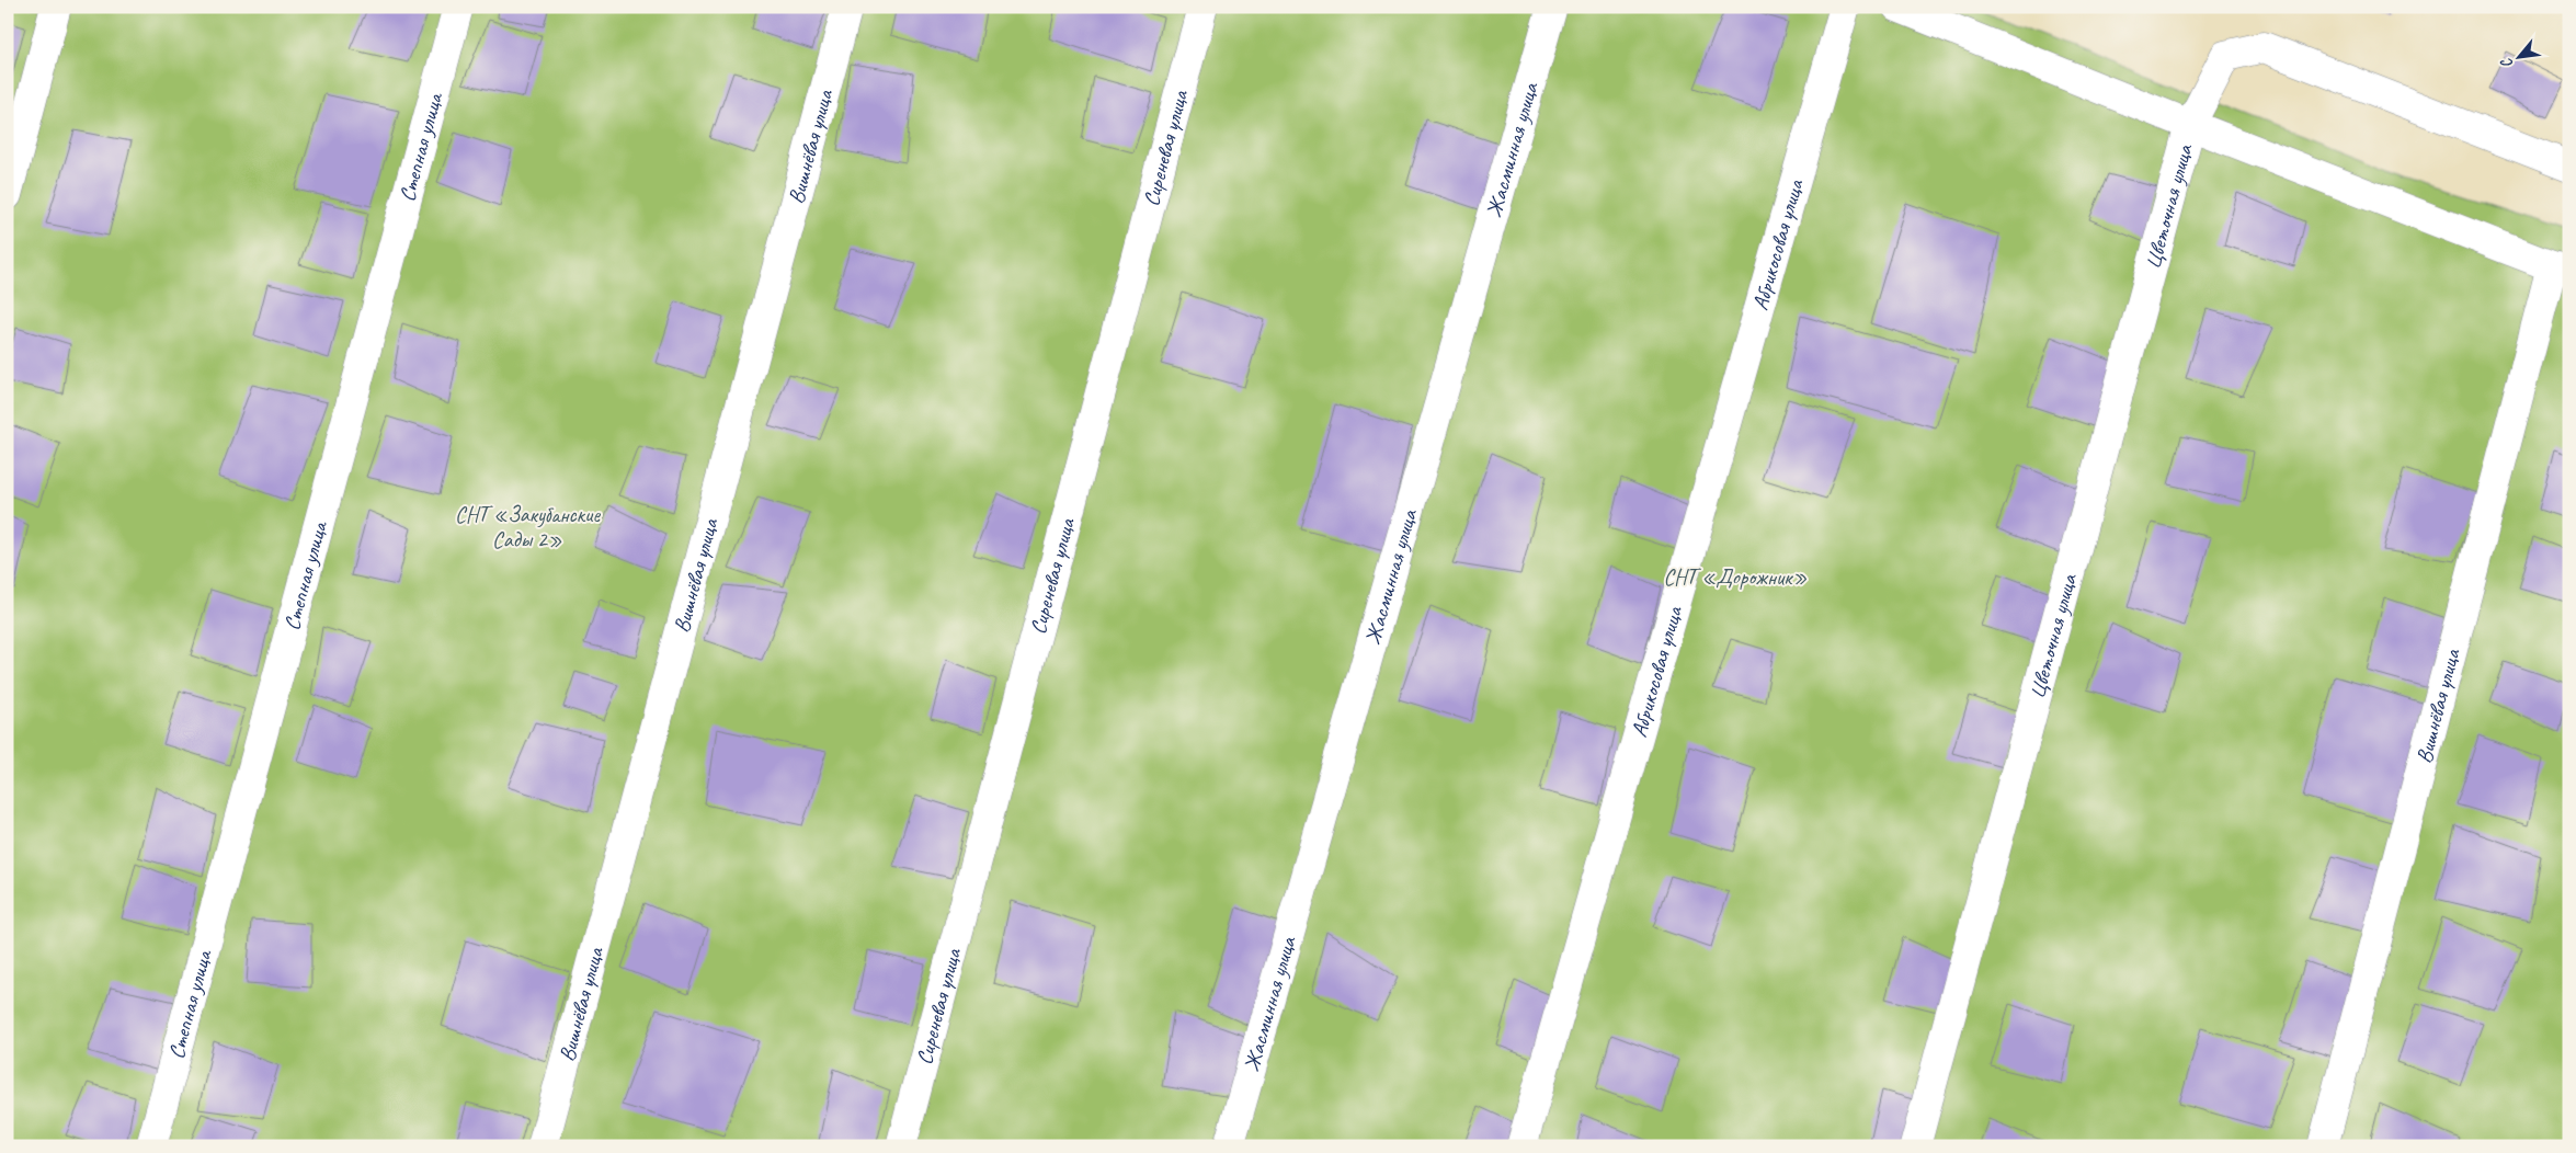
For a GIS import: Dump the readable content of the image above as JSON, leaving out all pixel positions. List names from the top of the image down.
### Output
{
  "streets": {
    "street": [
      "Сиреневая улица",
      "Степная улица",
      "Вишнёвая улица",
      "Жасминная улица",
      "Цветочная улица",
      "Абрикосовая улица"
    ]
  },
  "parks": ["СНТ «Закубанские Сады 2»", "СНТ «Дорожник»"],
  "north": "bottom left"
}
